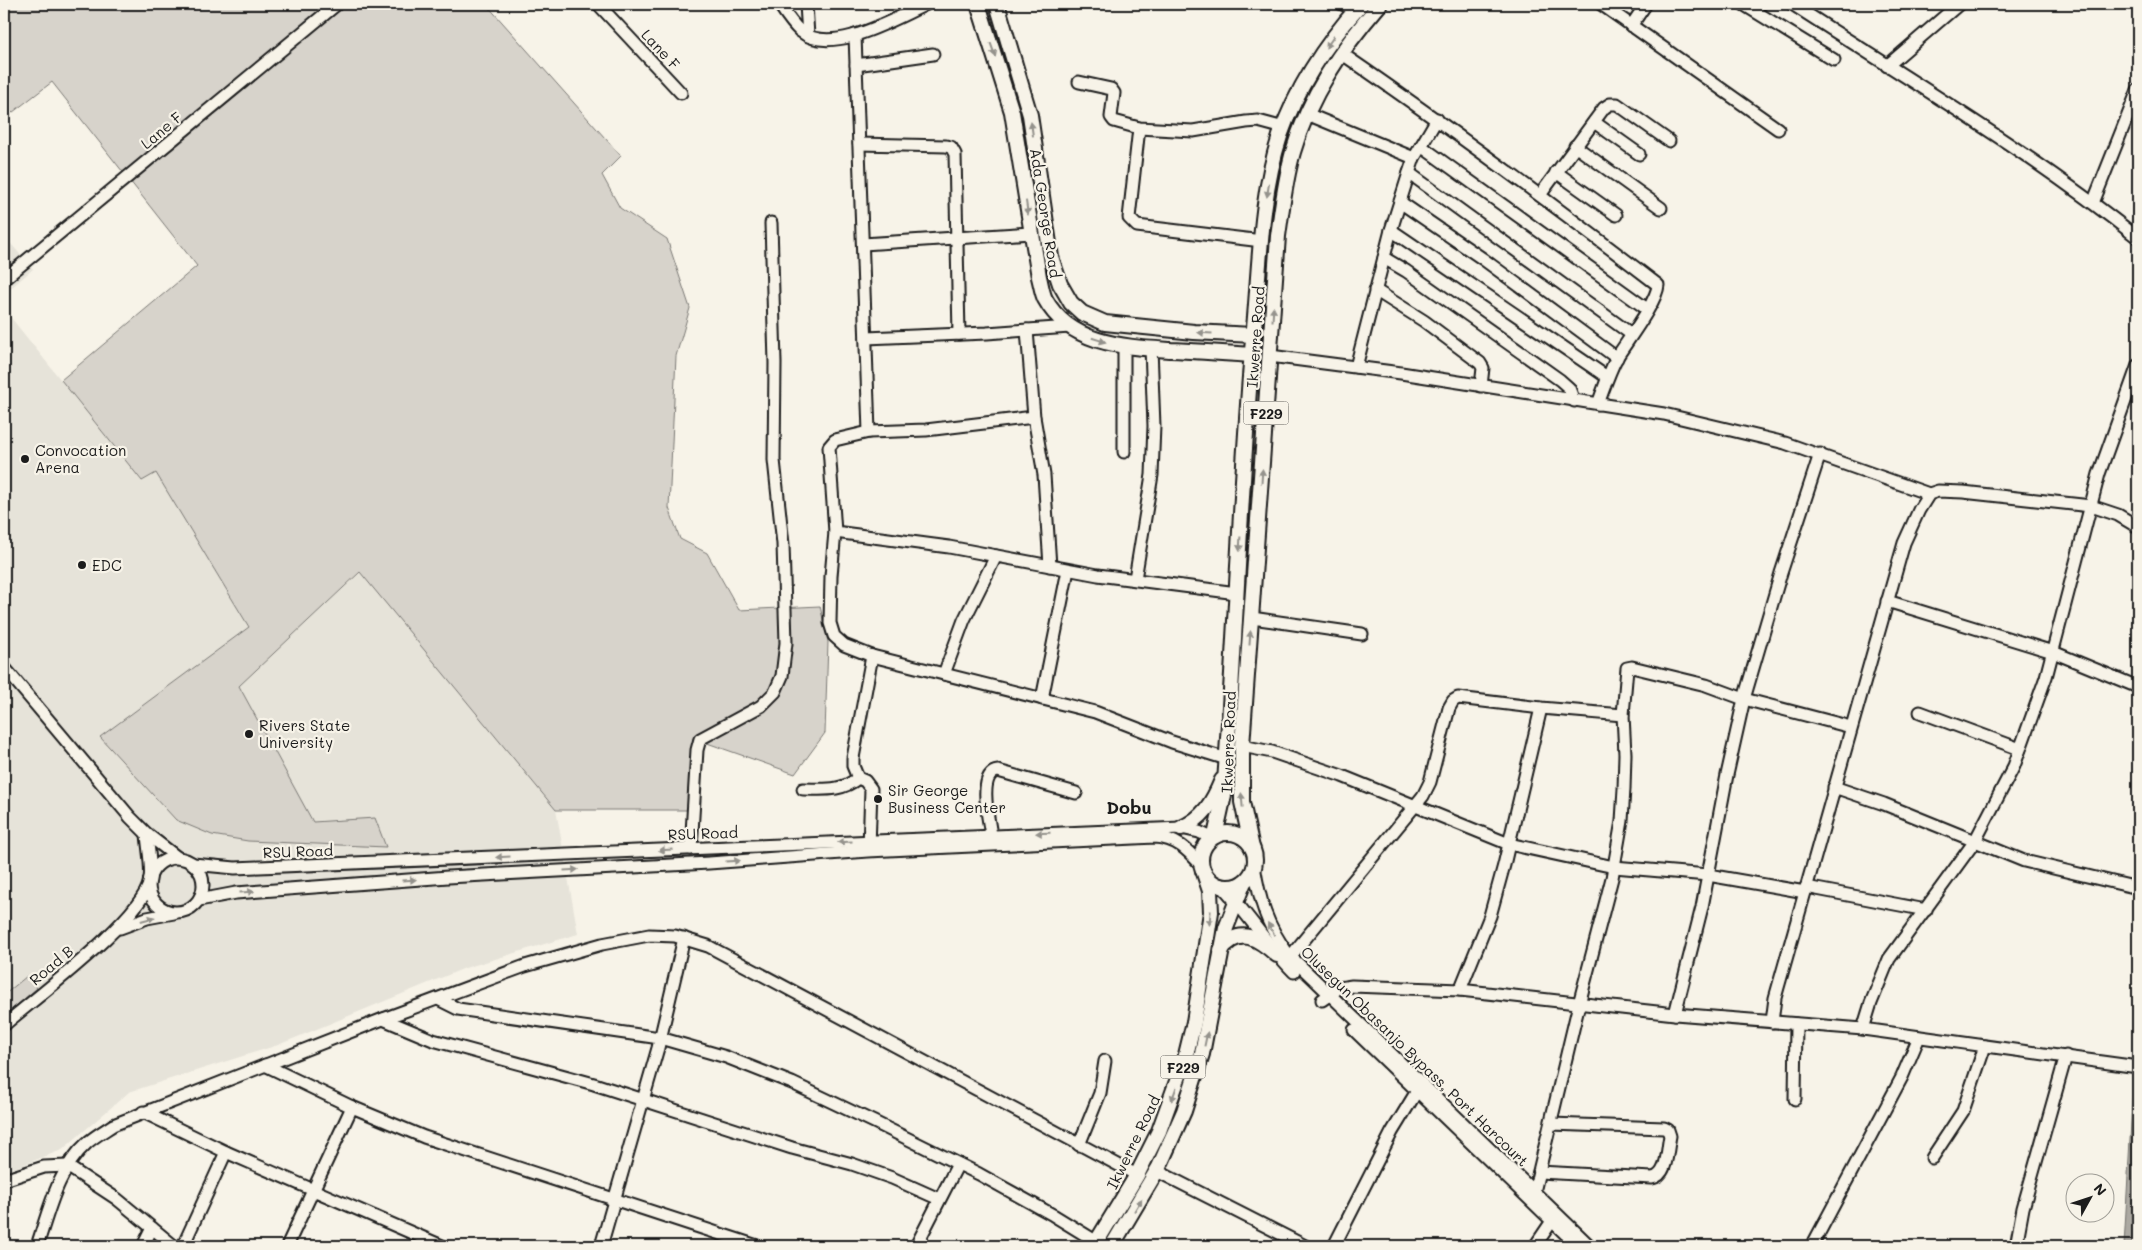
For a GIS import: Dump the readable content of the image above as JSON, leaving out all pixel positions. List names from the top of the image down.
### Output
{
  "streets": {
    "main road": ["Ada George Road", "Ikwerre Road", "F229"],
    "street": [
      "Lane F",
      "RSU Road",
      "Road B",
      "Olusegun Obasanjo Bypass, Port Harcourt"
    ]
  },
  "crossings": [
    ["Ada George Road", "Ikwerre Road"],
    ["Ikwerre Road", "F229"],
    ["Ikwerre Road", "RSU Road"],
    ["Ikwerre Road", "Olusegun Obasanjo Bypass, Port Harcourt"],
    ["F229", "RSU Road"],
    ["F229", "Olusegun Obasanjo Bypass, Port Harcourt"],
    ["RSU Road", "Olusegun Obasanjo Bypass, Port Harcourt"]
  ],
  "districts": ["Dobu"],
  "places": [
    "Convocation Arena",
    "EDC",
    "Rivers State University",
    "Sir George Business Center"
  ],
  "north": "top right"
}
